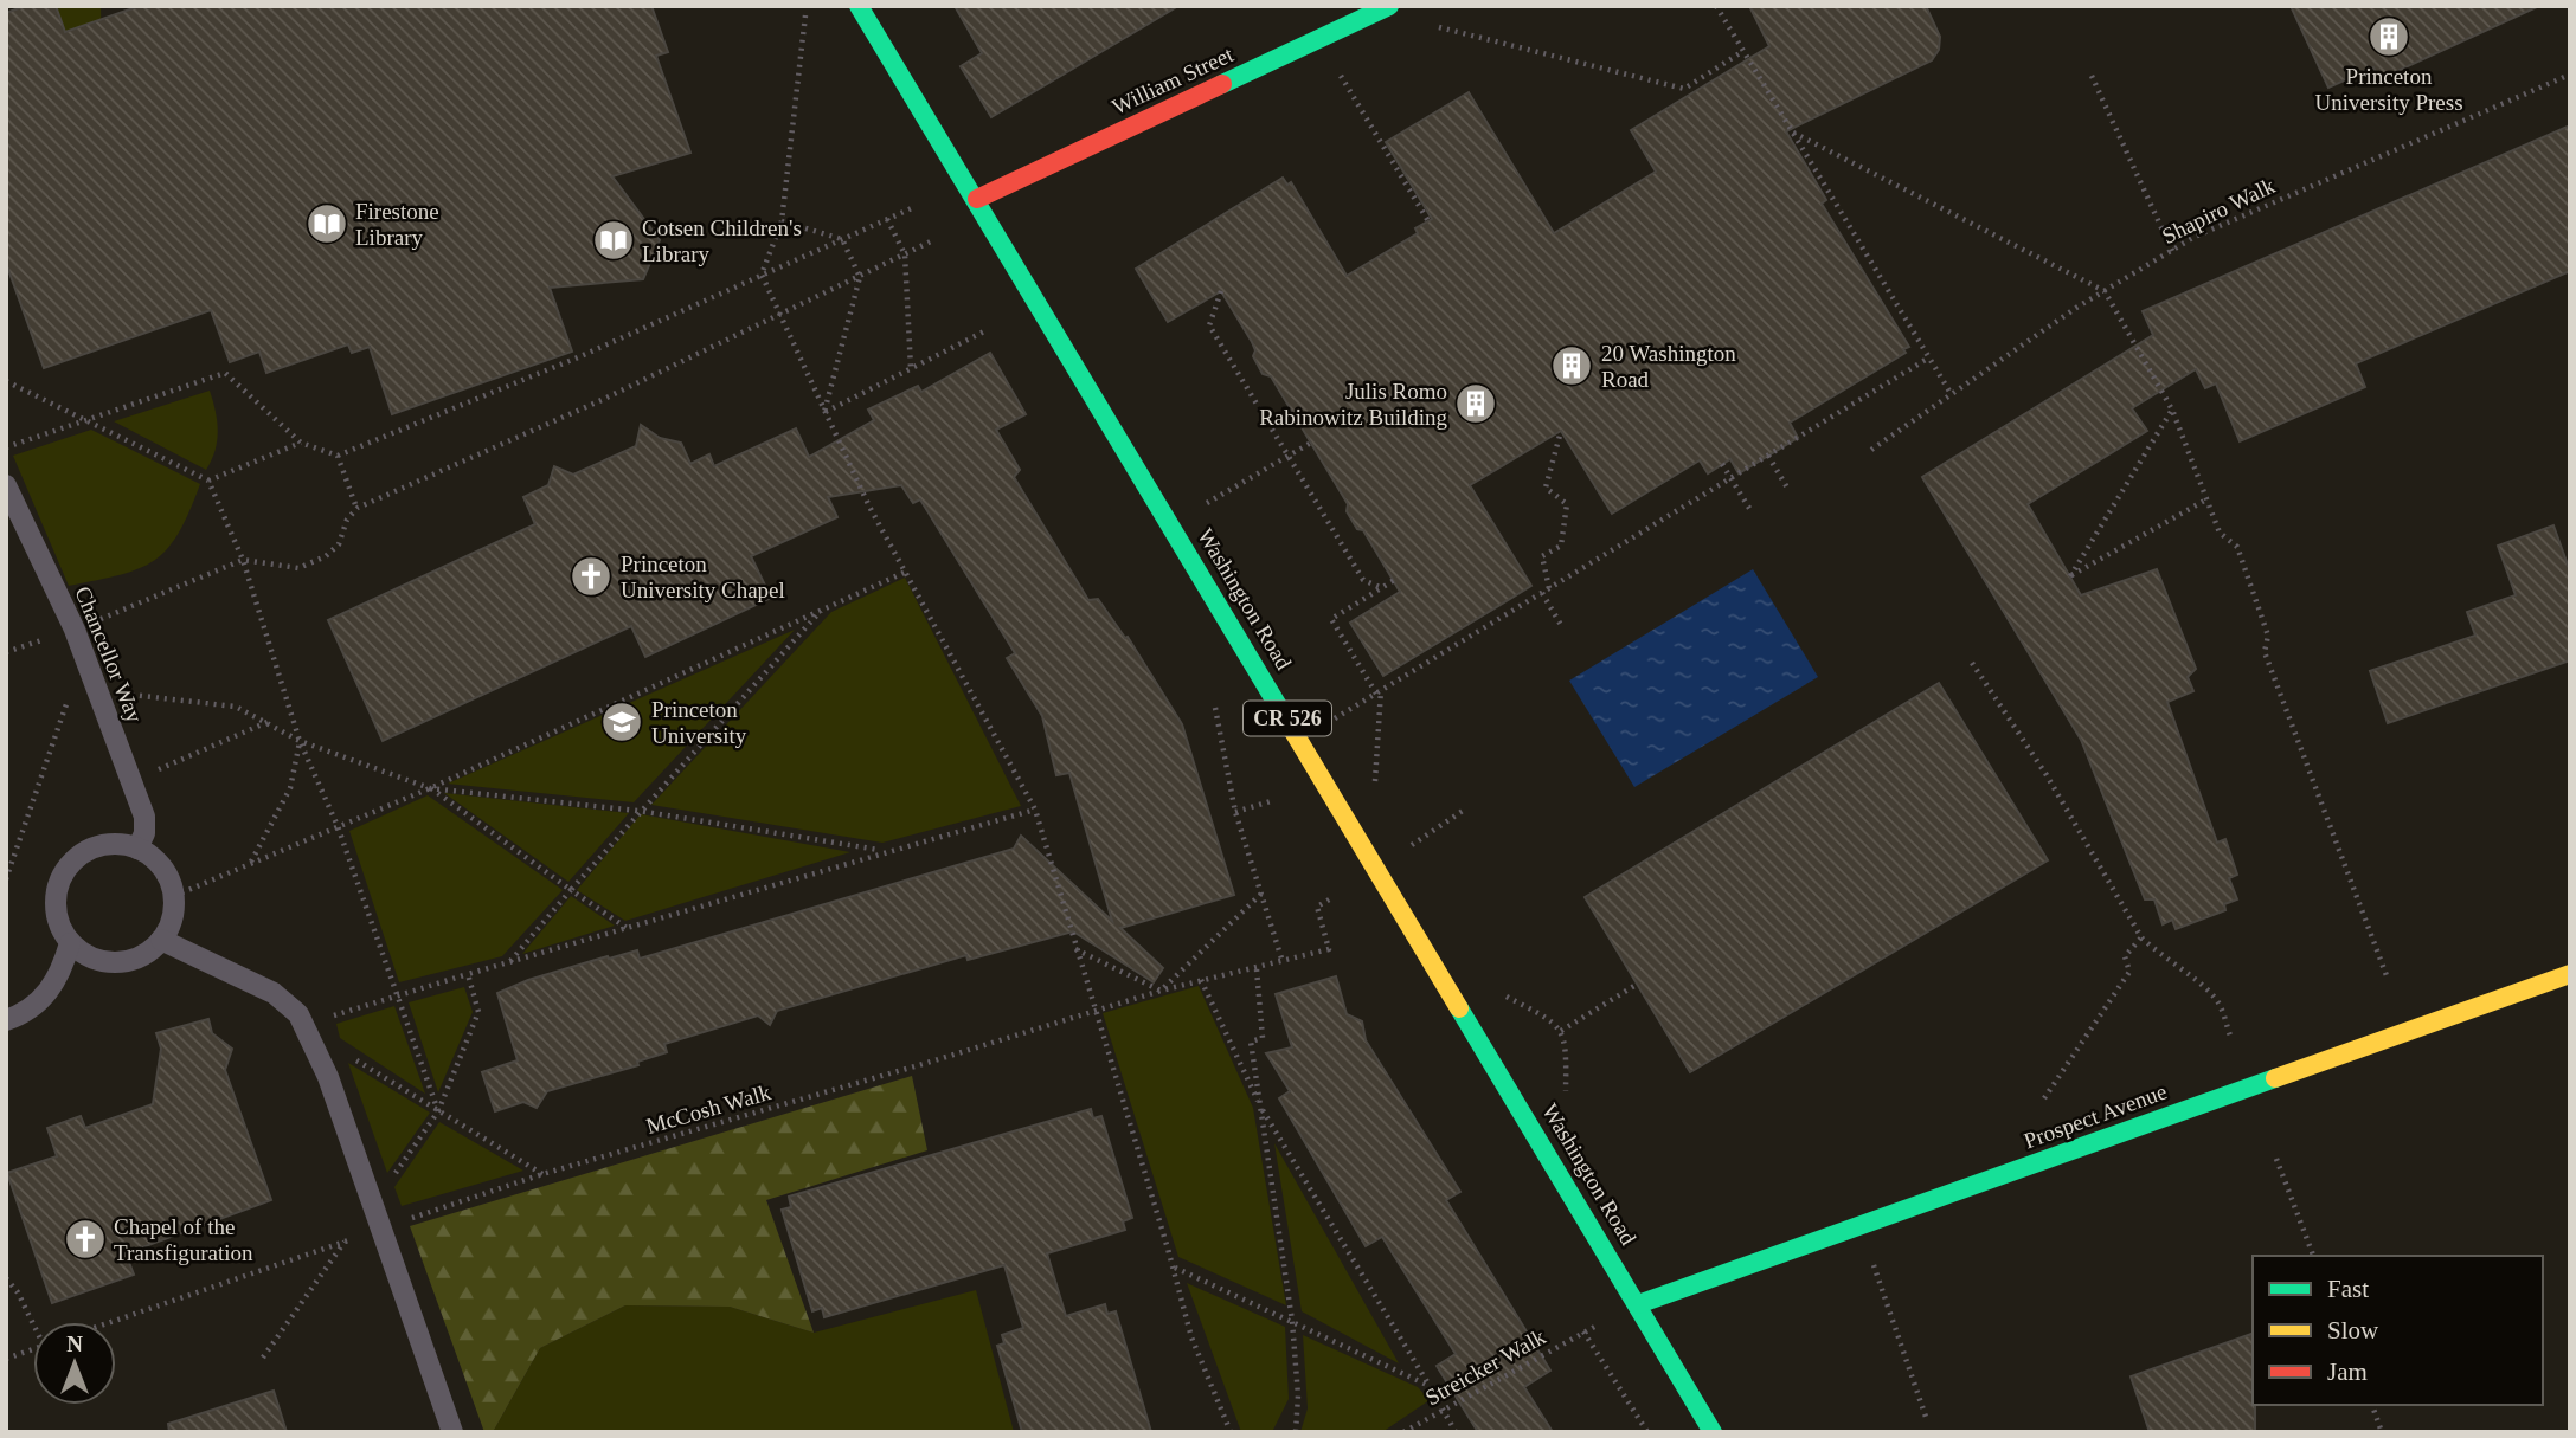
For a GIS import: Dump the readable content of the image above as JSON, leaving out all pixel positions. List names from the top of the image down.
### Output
{
  "streets": {
    "main road": [
      "William Street",
      "Washington Road",
      "CR 526",
      "Prospect Avenue"
    ],
    "lane": ["Chancellor Way"],
    "path": ["Shapiro Walk", "McCosh Walk", "Streicker Walk"]
  },
  "crossings": [
    ["William Street", "Washington Road"],
    ["Washington Road", "Prospect Avenue"]
  ],
  "places": {
    "building": ["Princeton University Press", "20 Washington Road", "Julis Romo Rabinowitz Building"],
    "library": ["Firestone Library", "Cotsen Children's Library"],
    "church": ["Princeton University Chapel", "Chapel of the Transfiguration"],
    "school or university": ["Princeton University"]
  },
  "legend": ["Fast", "Slow", "Jam"],
  "north": "top"
}
